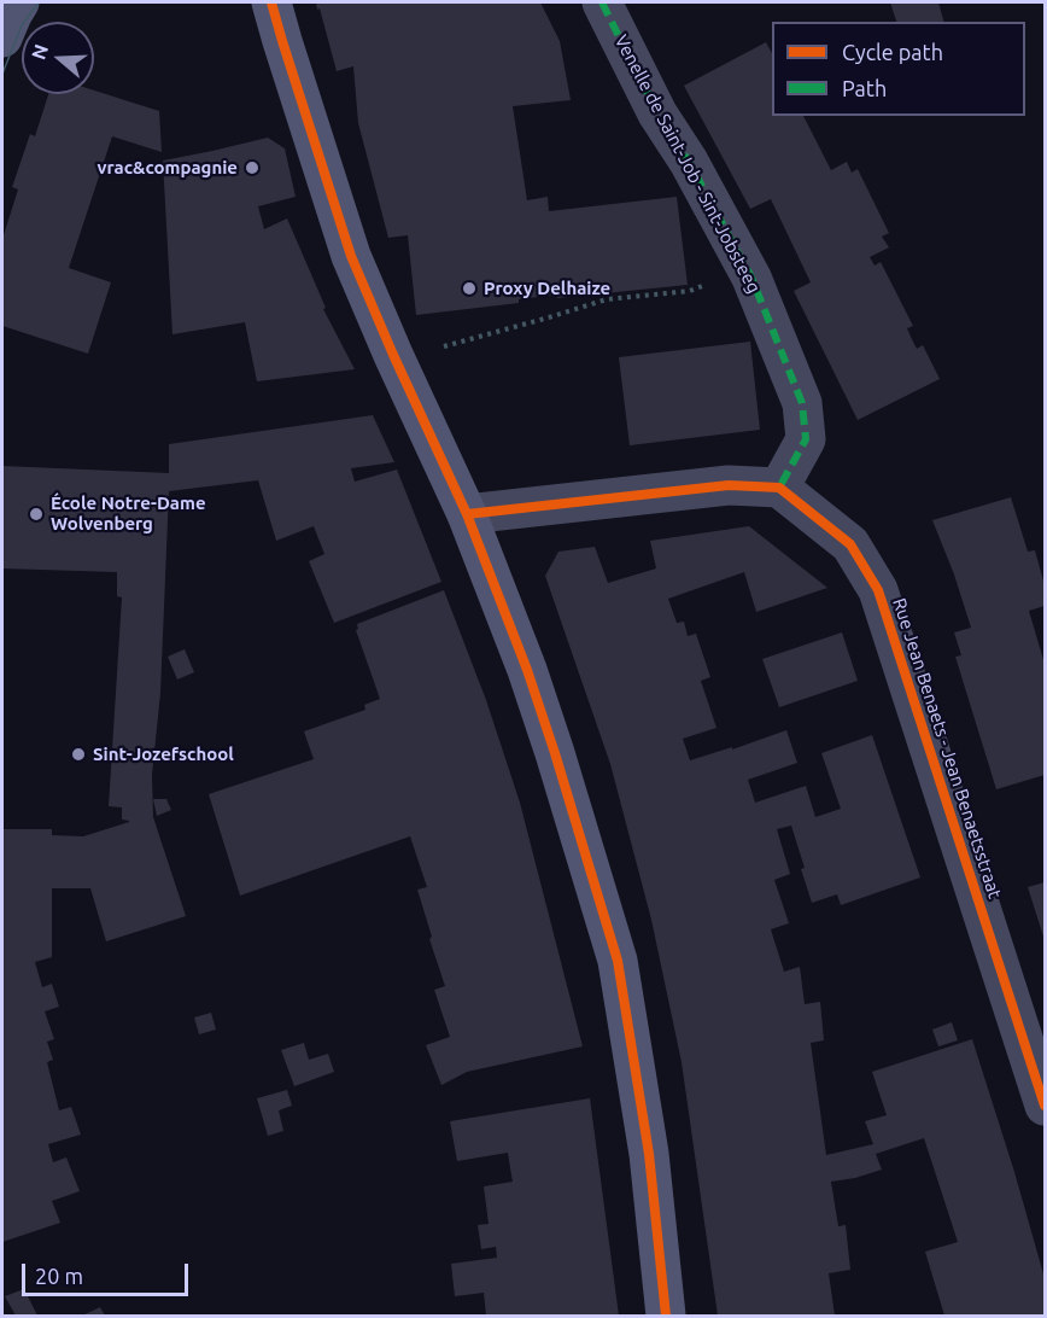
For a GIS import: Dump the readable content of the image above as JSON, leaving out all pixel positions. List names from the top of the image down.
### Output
{
  "streets": {
    "street": ["Venelle de Saint-Job - Sint-Jobsteeg", "Rue Jean Benaets - Jean Benaetsstraat"]
  },
  "crossings": [
    ["Venelle de Saint-Job - Sint-Jobsteeg", "Rue Jean Benaets - Jean Benaetsstraat"]
  ],
  "places": [
    "vrac&compagnie",
    "Proxy Delhaize",
    "École Notre-Dame Wolvenberg",
    "Sint-Jozefschool"
  ],
  "legend": ["Cycle path", "Path"],
  "scale_bar": "20 m",
  "north": "left"
}
